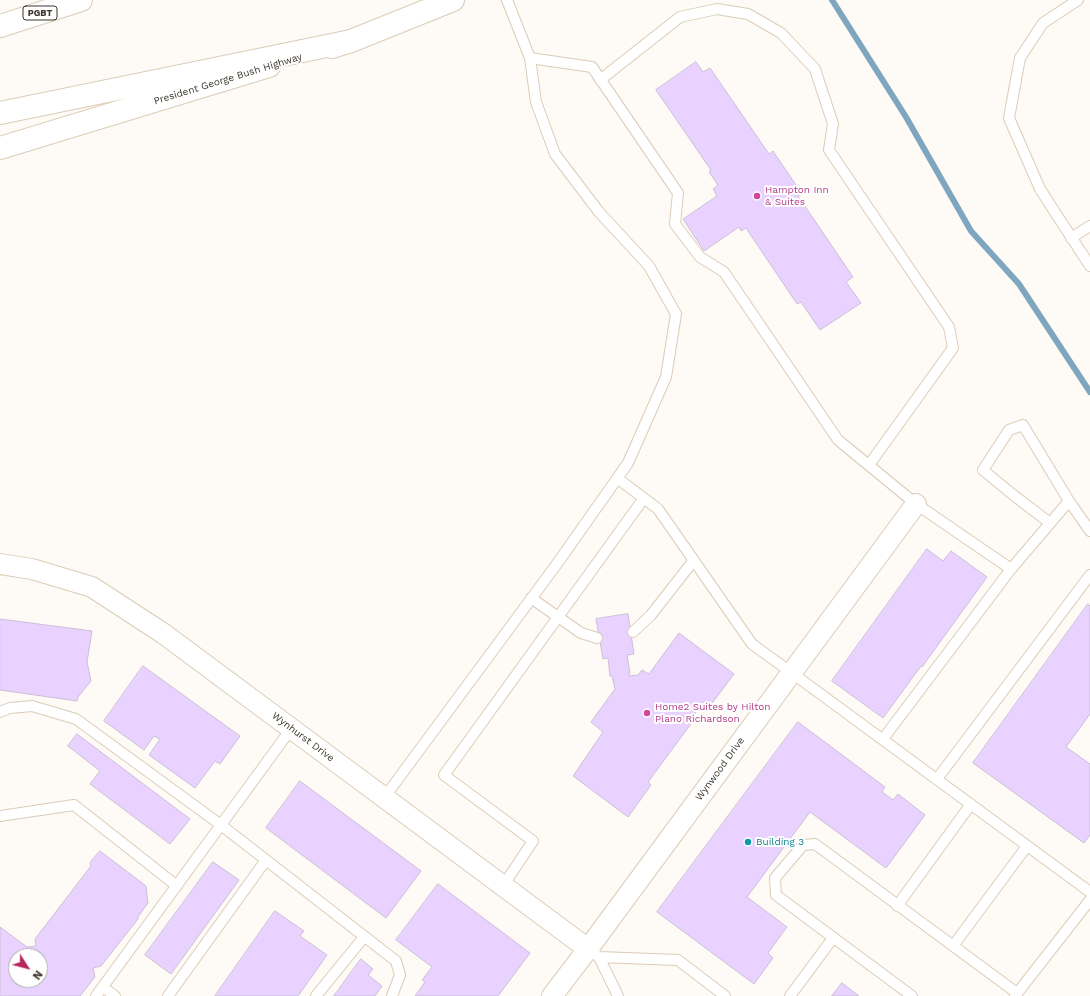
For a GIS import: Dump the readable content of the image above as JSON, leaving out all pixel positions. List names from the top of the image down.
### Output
{
  "streets": {
    "main road": ["PGBT", "President George Bush Highway"],
    "street": ["Wynhurst Drive", "Wynwood Drive"]
  },
  "crossings": [
    ["Wynhurst Drive", "Wynwood Drive"]
  ],
  "places": ["Hampton Inn & Suites", "Home2 Suites by Hilton Plano Richardson", "Building 3"],
  "north": "bottom right"
}
